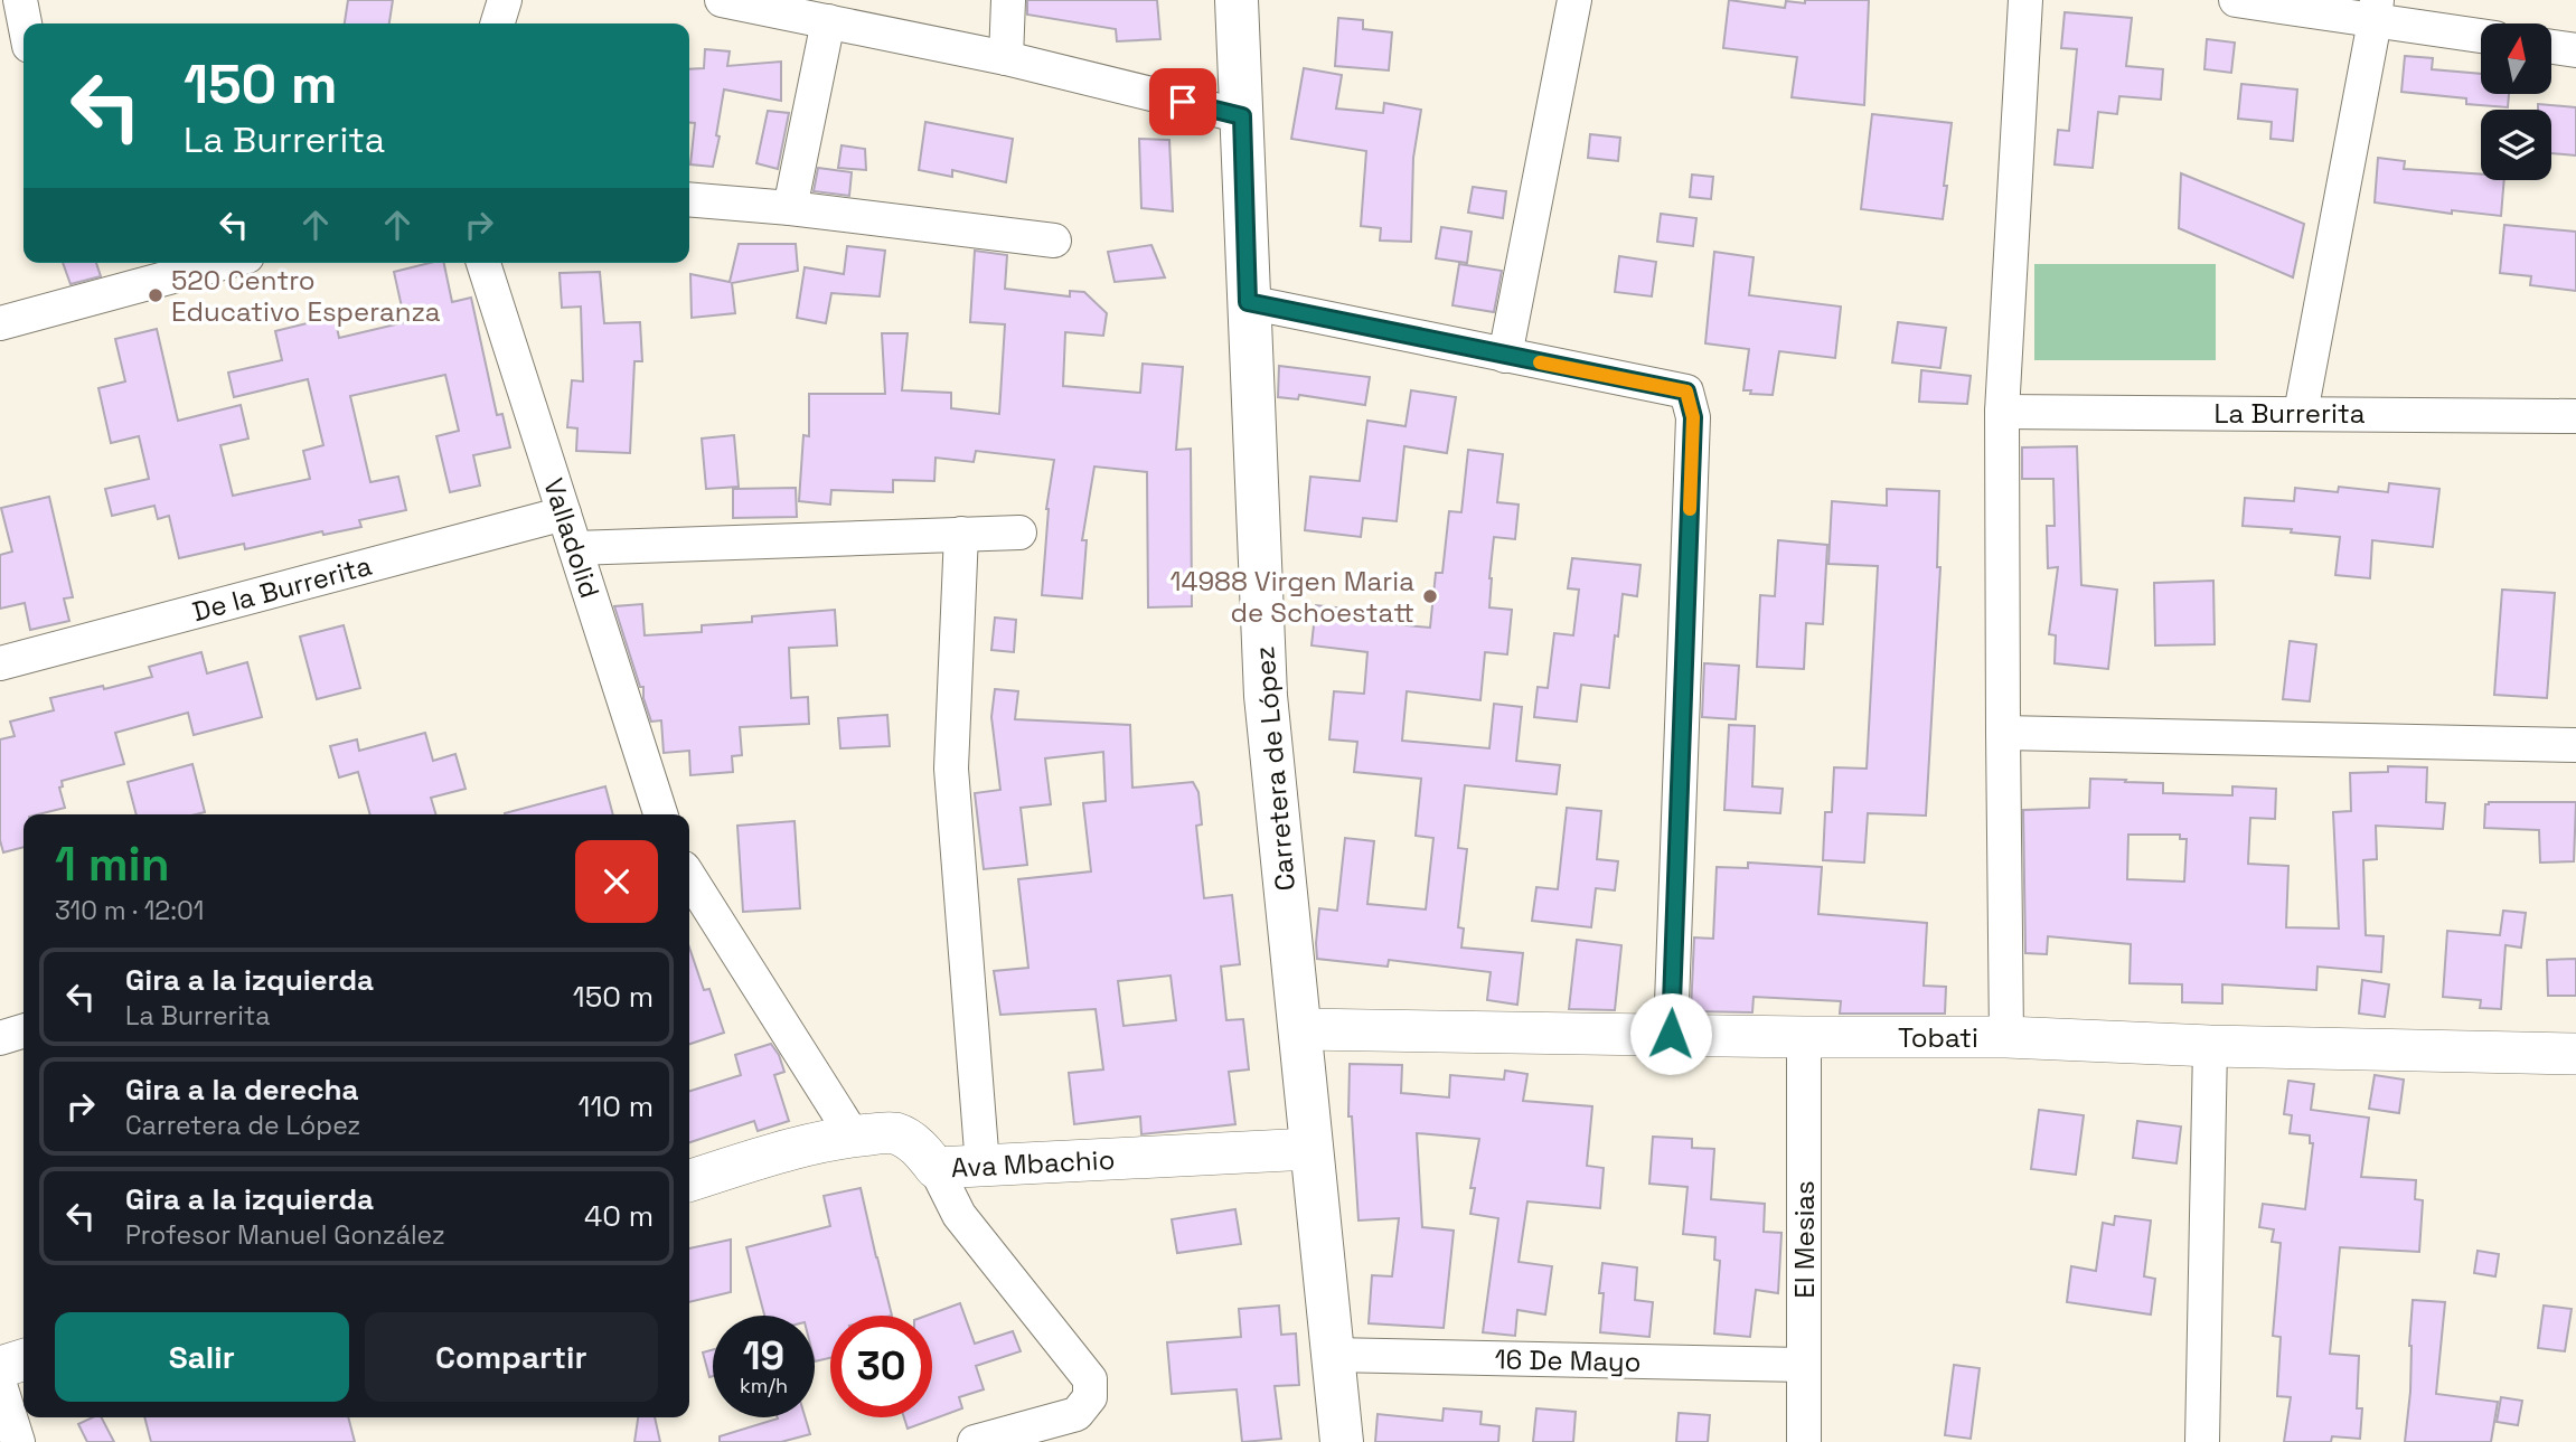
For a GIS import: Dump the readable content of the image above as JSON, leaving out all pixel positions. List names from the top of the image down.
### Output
{
  "streets": {
    "main road": ["Carretera de López"],
    "street": [
      "La Burrerita",
      "Valladolid",
      "De la Burrerita",
      "Tobati",
      "Ava Mbachio",
      "El Mesias",
      "16 De Mayo"
    ]
  },
  "crossings": [
    ["Valladolid", "De la Burrerita"],
    ["Carretera de López", "Tobati"],
    ["Carretera de López", "Ava Mbachio"],
    ["Carretera de López", "16 De Mayo"],
    ["Tobati", "El Mesias"],
    ["El Mesias", "16 De Mayo"]
  ],
  "places": ["520 Centro Educativo Esperanza", "14988 Virgen Maria de Schoestatt"],
  "north": "top",
  "page": {
    "turn": ["150 m", "La Burrerita"],
    "heading": ["1 min", "310 m · 12:01"],
    "list": [
      {
        "name": "Gira a la izquierda",
        "note": "La Burrerita",
        "value": "150 m"
      },
      {
        "name": "Gira a la derecha",
        "note": "Carretera de López",
        "value": "110 m"
      },
      {
        "name": "Gira a la izquierda",
        "note": "Profesor Manuel González",
        "value": "40 m"
      }
    ],
    "buttons": ["Salir", "Compartir"],
    "speed": "19 km/h",
    "limit": "30"
  }
}
